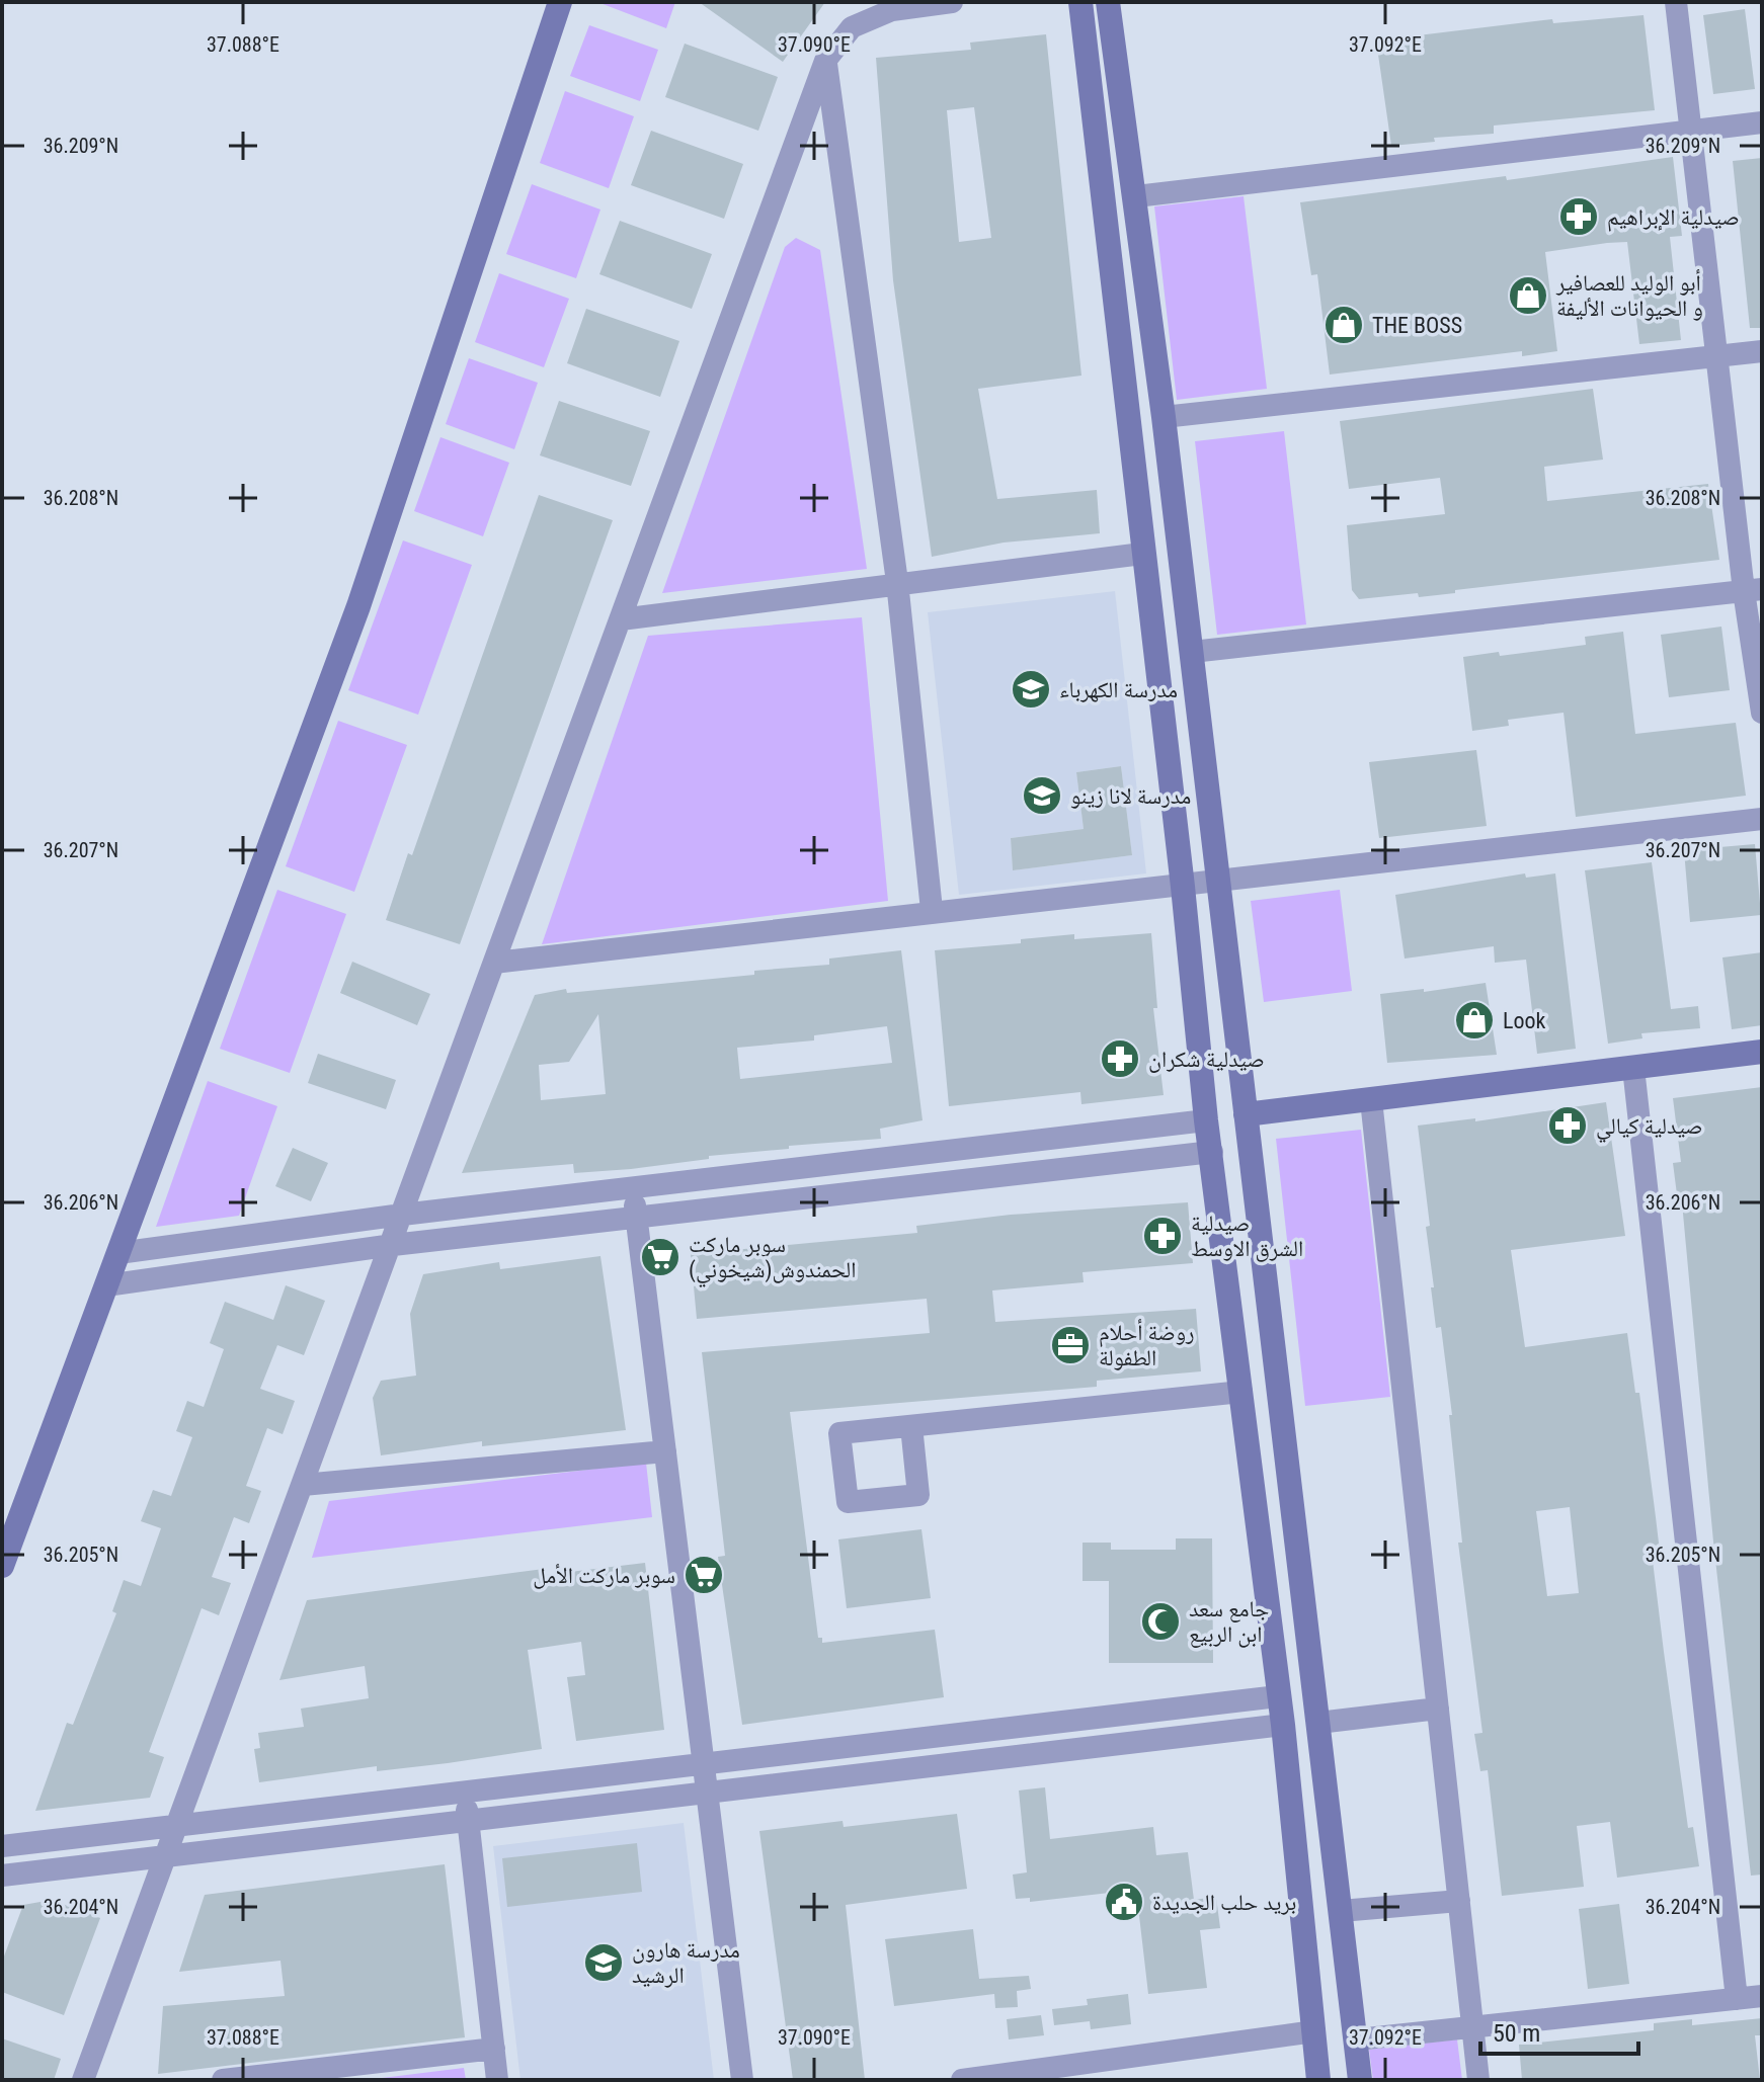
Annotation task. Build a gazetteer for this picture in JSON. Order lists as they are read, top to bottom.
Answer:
{
  "places": {
    "pharmacy": [
      "صيدلية الإبراهيم",
      "صيدلية شكران",
      "صيدلية كيالي",
      "صيدلية الشرق الاوسط"
    ],
    "shop": ["أبو الوليد للعصافير و الحيوانات الأليفة", "THE BOSS", "Look"],
    "school or university": ["مدرسة الكهرباء", "مدرسة لانا زينو", "مدرسة هارون الرشيد"],
    "supermarket": ["سوبر ماركت الحمندوش(شيخوني)", "سوبر ماركت الأمل"],
    "office": ["روضة أحلام الطفولة"],
    "mosque": ["جامع سعد ابن الربيع"],
    "public building": ["بريد حلب الجديدة"]
  },
  "scale_bar": "50 m",
  "coordinates": [
    "37.088°E",
    "37.090°E",
    "37.092°E",
    "36.209°N",
    "36.208°N",
    "36.207°N",
    "36.206°N",
    "36.205°N",
    "36.204°N"
  ]
}
